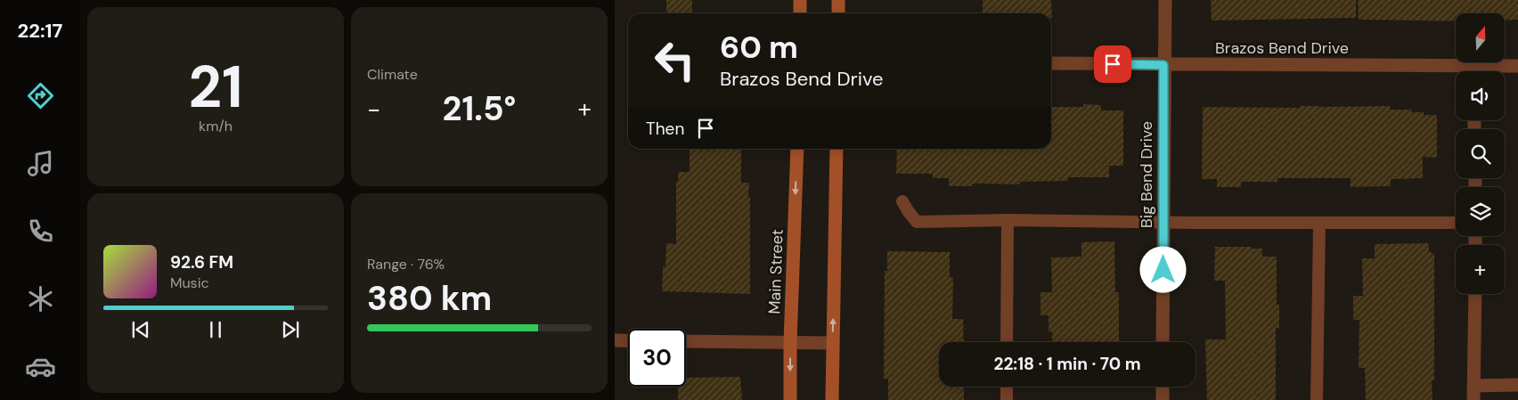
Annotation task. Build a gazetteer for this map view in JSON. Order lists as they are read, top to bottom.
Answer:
{
  "streets": {
    "street": ["Brazos Bend Drive", "Big Bend Drive", "Main Street"]
  },
  "crossings": [
    ["Brazos Bend Drive", "Big Bend Drive"]
  ],
  "north": "top",
  "page": {
    "tabs": "22:17",
    "tile": [
      ["21", "km/h"],
      "Climate",
      ["Range · 76%", "380 km"]
    ],
    "map_buttons": "+",
    "turn": ["60 m", "Brazos Bend Drive"],
    "heat": ["−", "21.5°", "+"],
    "then": "Then",
    "song": ["92.6 FM", "Music"],
    "limit": "30",
    "trip": "22:18 · 1 min · 70 m"
  }
}
